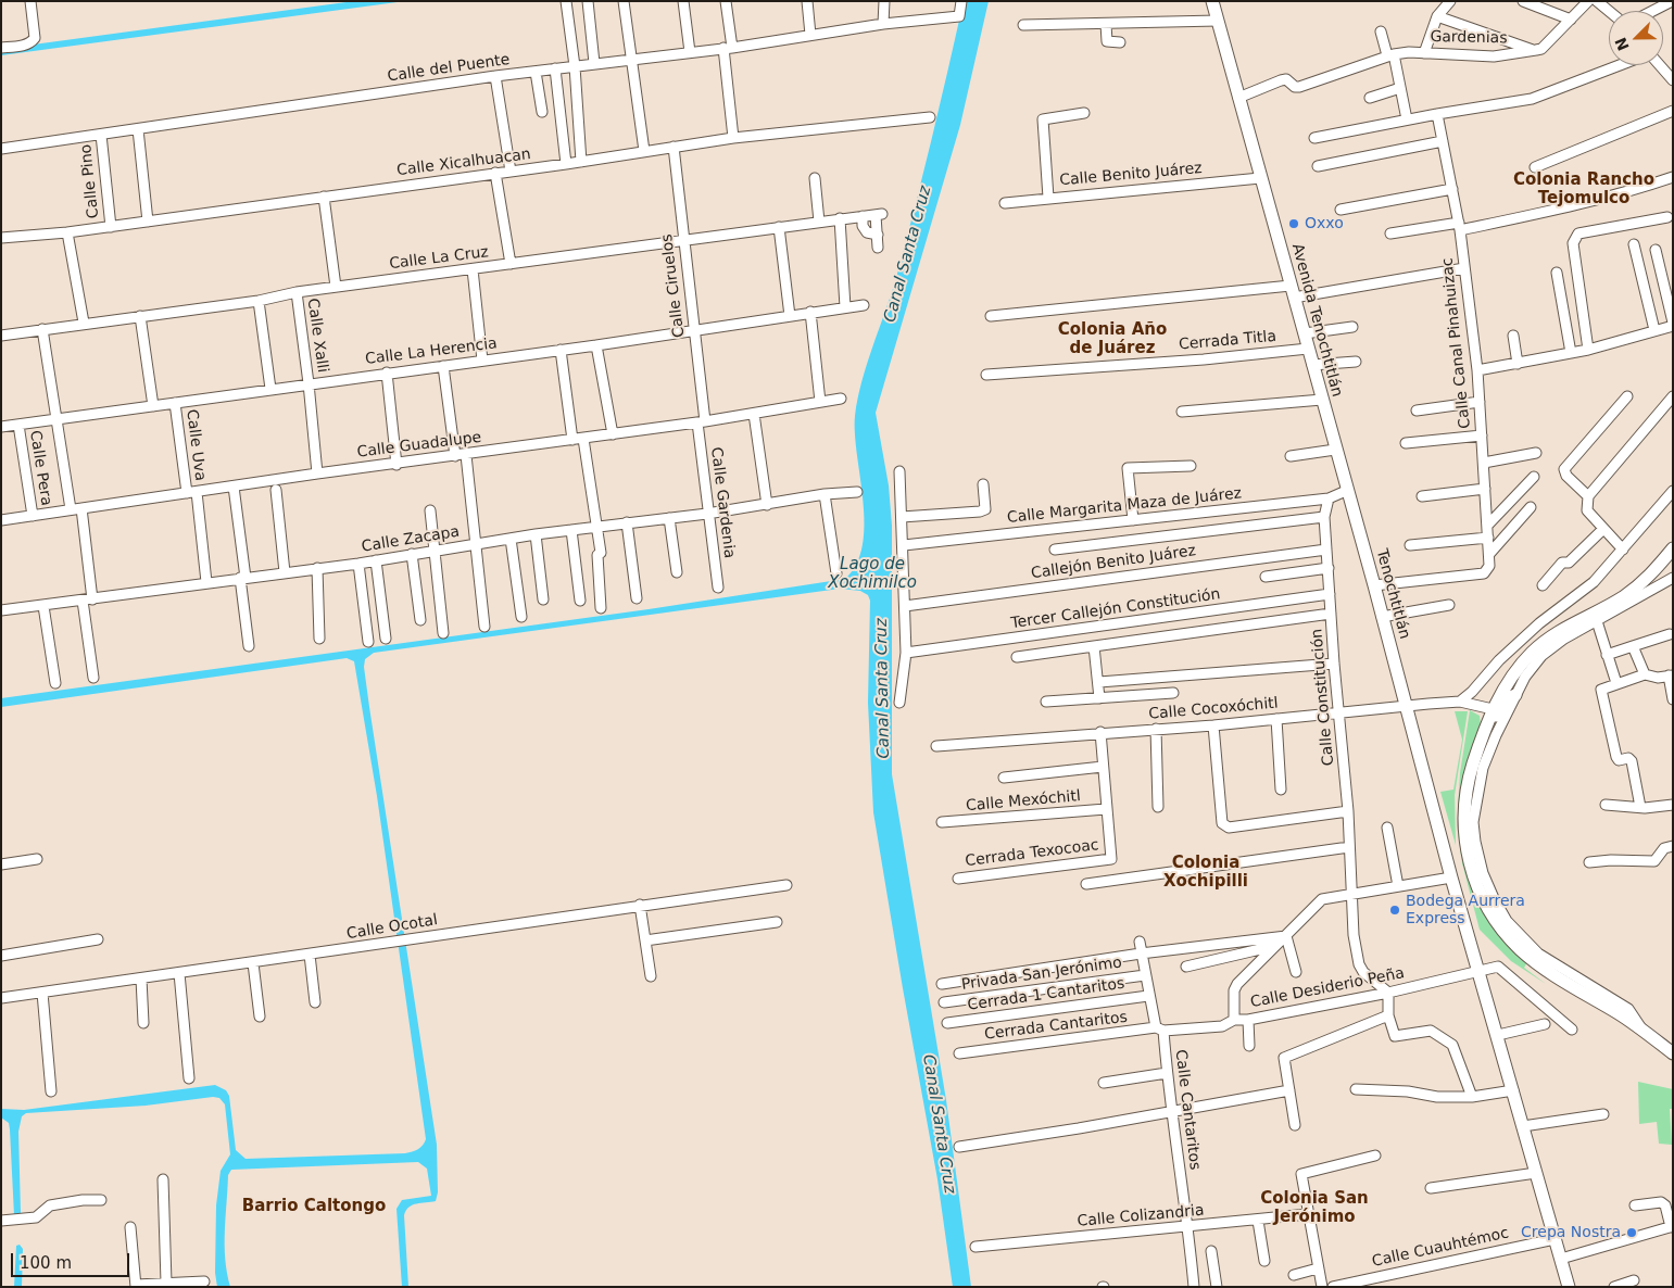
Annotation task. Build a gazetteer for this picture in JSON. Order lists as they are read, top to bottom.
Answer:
{
  "streets": {
    "main road": ["Avenida Tenochtitlán", "Tenochtitlán"],
    "street": [
      "Gardenias",
      "Calle del Puente",
      "Calle Xicalhuacan",
      "Calle Benito Juárez",
      "Calle Pino",
      "Calle La Cruz",
      "Calle Ciruelos",
      "Calle Xalli",
      "Cerrada Titla",
      "Calle Canal Pinahuizac",
      "Calle La Herencia",
      "Calle Uva",
      "Calle Guadalupe",
      "Calle Pera",
      "Calle Gardenia",
      "Calle Margarita Maza de Juárez",
      "Calle Zacapa",
      "Callejón Benito Juárez",
      "Tercer Callejón Constitución",
      "Calle Constitución",
      "Calle Cocoxóchitl",
      "Calle Mexóchitl",
      "Cerrada Texocoac",
      "Calle Ocotal",
      "Privada San Jerónimo",
      "Calle Desiderio Peña",
      "Cerrada 1 Cantaritos",
      "Cerrada Cantaritos",
      "Calle Cantaritos",
      "Calle Colizandria",
      "Calle Cuauhtémoc"
    ]
  },
  "crossings": [
    ["Gardenias", "Avenida Tenochtitlán"],
    ["Calle del Puente", "Calle Pino"],
    ["Calle Xicalhuacan", "Calle Pino"],
    ["Calle Xicalhuacan", "Calle Ciruelos"],
    ["Calle Benito Juárez", "Avenida Tenochtitlán"],
    ["Calle La Cruz", "Calle Ciruelos"],
    ["Calle La Cruz", "Calle Xalli"],
    ["Calle Ciruelos", "Calle La Herencia"],
    ["Calle Ciruelos", "Calle Guadalupe"],
    ["Calle Ciruelos", "Calle Gardenia"],
    ["Avenida Tenochtitlán", "Cerrada Titla"],
    ["Avenida Tenochtitlán", "Calle Margarita Maza de Juárez"],
    ["Avenida Tenochtitlán", "Tenochtitlán"],
    ["Calle Xalli", "Calle La Herencia"],
    ["Calle Xalli", "Calle Guadalupe"],
    ["Calle Canal Pinahuizac", "Tenochtitlán"],
    ["Calle La Herencia", "Calle Uva"],
    ["Calle La Herencia", "Calle Pera"],
    ["Calle Uva", "Calle Guadalupe"],
    ["Calle Uva", "Calle Zacapa"],
    ["Calle Guadalupe", "Calle Pera"],
    ["Calle Guadalupe", "Calle Gardenia"],
    ["Calle Gardenia", "Calle Zacapa"],
    ["Calle Margarita Maza de Juárez", "Tenochtitlán"],
    ["Calle Margarita Maza de Juárez", "Calle Constitución"],
    ["Callejón Benito Juárez", "Calle Constitución"],
    ["Tenochtitlán", "Calle Cocoxóchitl"],
    ["Tenochtitlán", "Calle Desiderio Peña"],
    ["Tenochtitlán", "Calle Cuauhtémoc"],
    ["Tercer Callejón Constitución", "Calle Constitución"],
    ["Calle Constitución", "Calle Cocoxóchitl"],
    ["Calle Constitución", "Calle Desiderio Peña"],
    ["Calle Mexóchitl", "Cerrada Texocoac"],
    ["Privada San Jerónimo", "Calle Cantaritos"],
    ["Calle Desiderio Peña", "Cerrada Cantaritos"],
    ["Calle Desiderio Peña", "Calle Cantaritos"],
    ["Cerrada 1 Cantaritos", "Calle Cantaritos"],
    ["Cerrada Cantaritos", "Calle Cantaritos"],
    ["Calle Cantaritos", "Calle Colizandria"]
  ],
  "districts": [
    "Colonia Rancho Tejomulco",
    "Colonia Año de Juárez",
    "Colonia Xochipilli",
    "Colonia San Jerónimo",
    "Barrio Caltongo"
  ],
  "water": ["Canal Santa Cruz", "Lago de Xochimilco"],
  "places": ["Oxxo", "Bodega Aurrera Express", "Crepa Nostra"],
  "scale_bar": "100 m",
  "north": "bottom left"
}
